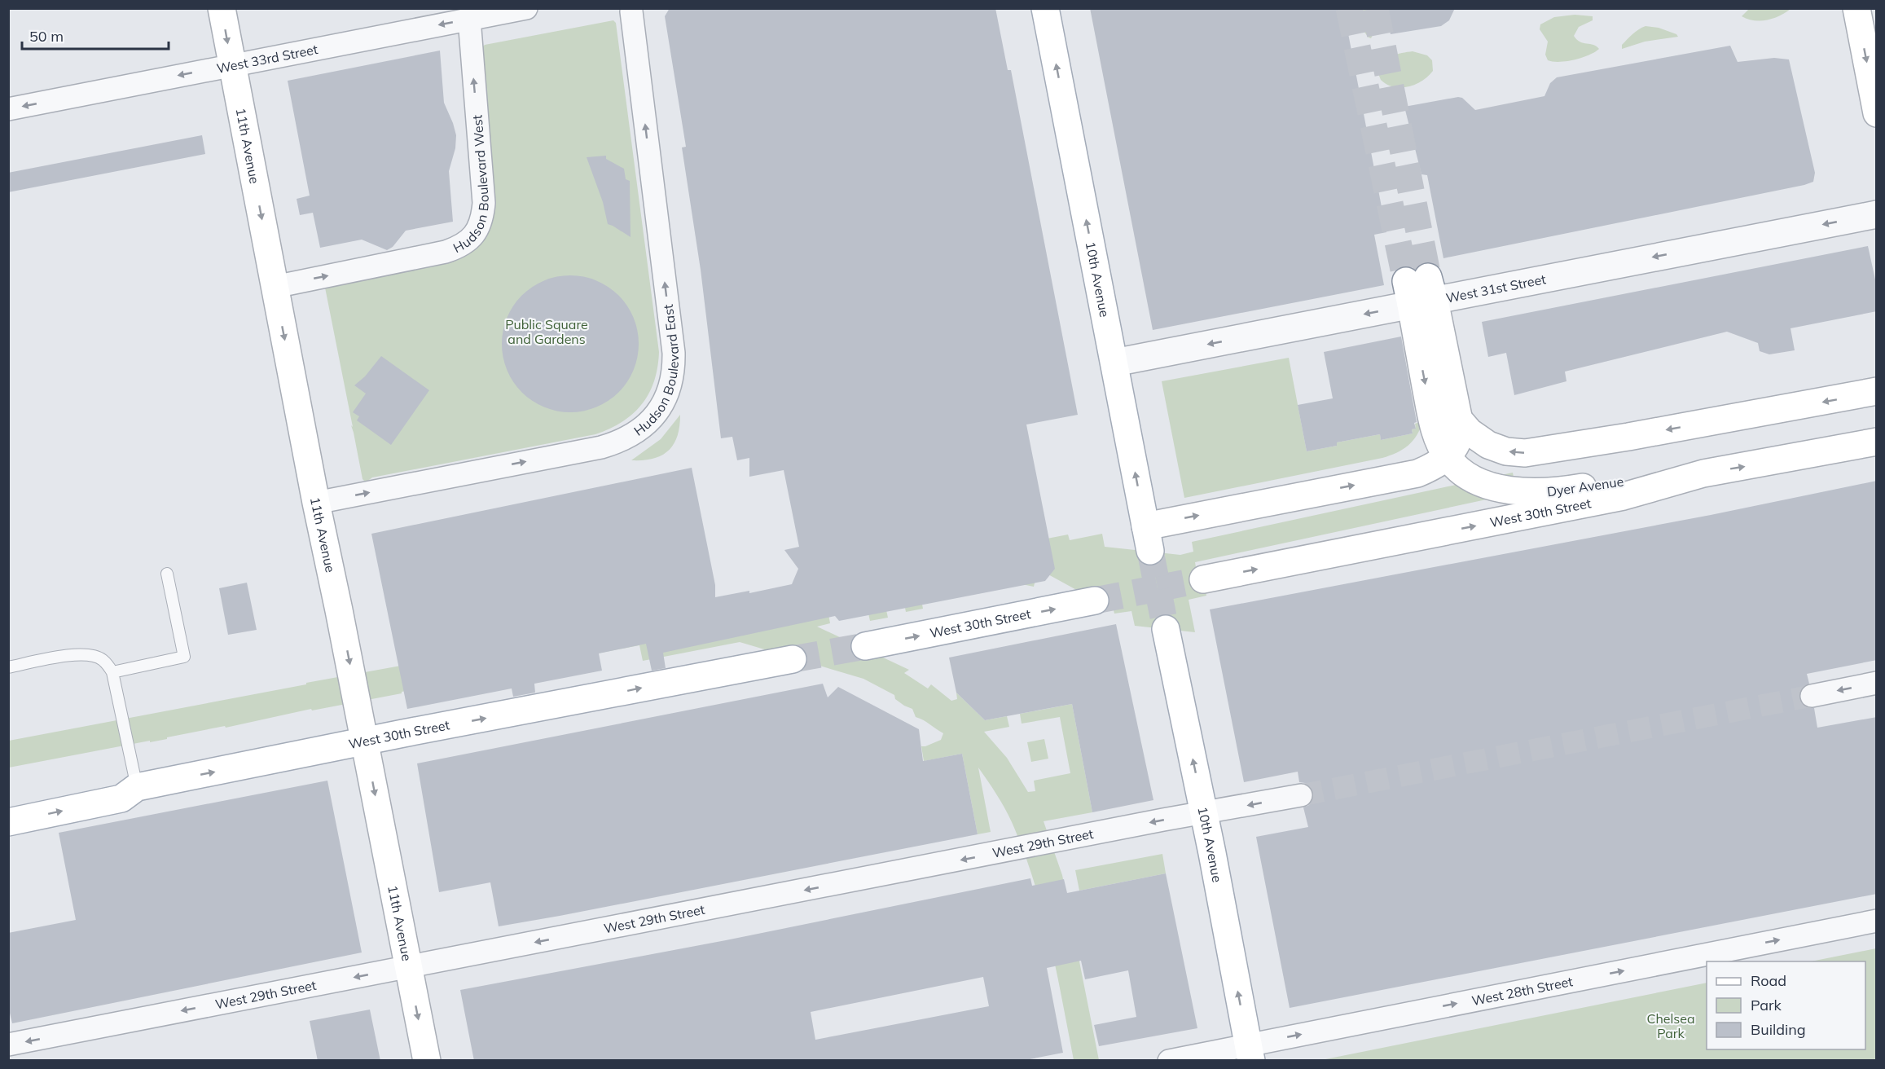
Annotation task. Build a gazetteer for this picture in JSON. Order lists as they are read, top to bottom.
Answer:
{
  "streets": {
    "main road": [
      "11th Avenue",
      "10th Avenue",
      "Dyer Avenue",
      "West 30th Street"
    ],
    "street": [
      "West 33rd Street",
      "Hudson Boulevard West",
      "West 31st Street",
      "Hudson Boulevard East",
      "West 29th Street",
      "West 28th Street"
    ]
  },
  "crossings": [
    ["West 33rd Street", "11th Avenue"],
    ["West 33rd Street", "Hudson Boulevard West"],
    ["11th Avenue", "Hudson Boulevard West"],
    ["11th Avenue", "Hudson Boulevard East"],
    ["11th Avenue", "West 30th Street"],
    ["11th Avenue", "West 29th Street"],
    ["10th Avenue", "West 31st Street"],
    ["10th Avenue", "Dyer Avenue"],
    ["10th Avenue", "West 29th Street"],
    ["10th Avenue", "West 28th Street"],
    ["West 31st Street", "Dyer Avenue"],
    ["Dyer Avenue", "West 30th Street"]
  ],
  "one_way": [
    "West 33rd Street",
    "11th Avenue",
    "10th Avenue",
    "West 31st Street",
    "West 30th Street",
    "West 29th Street",
    "West 28th Street"
  ],
  "parks": ["Public Square and Gardens", "Chelsea Park"],
  "legend": ["Road", "Park", "Building"],
  "scale_bar": "50 m"
}
